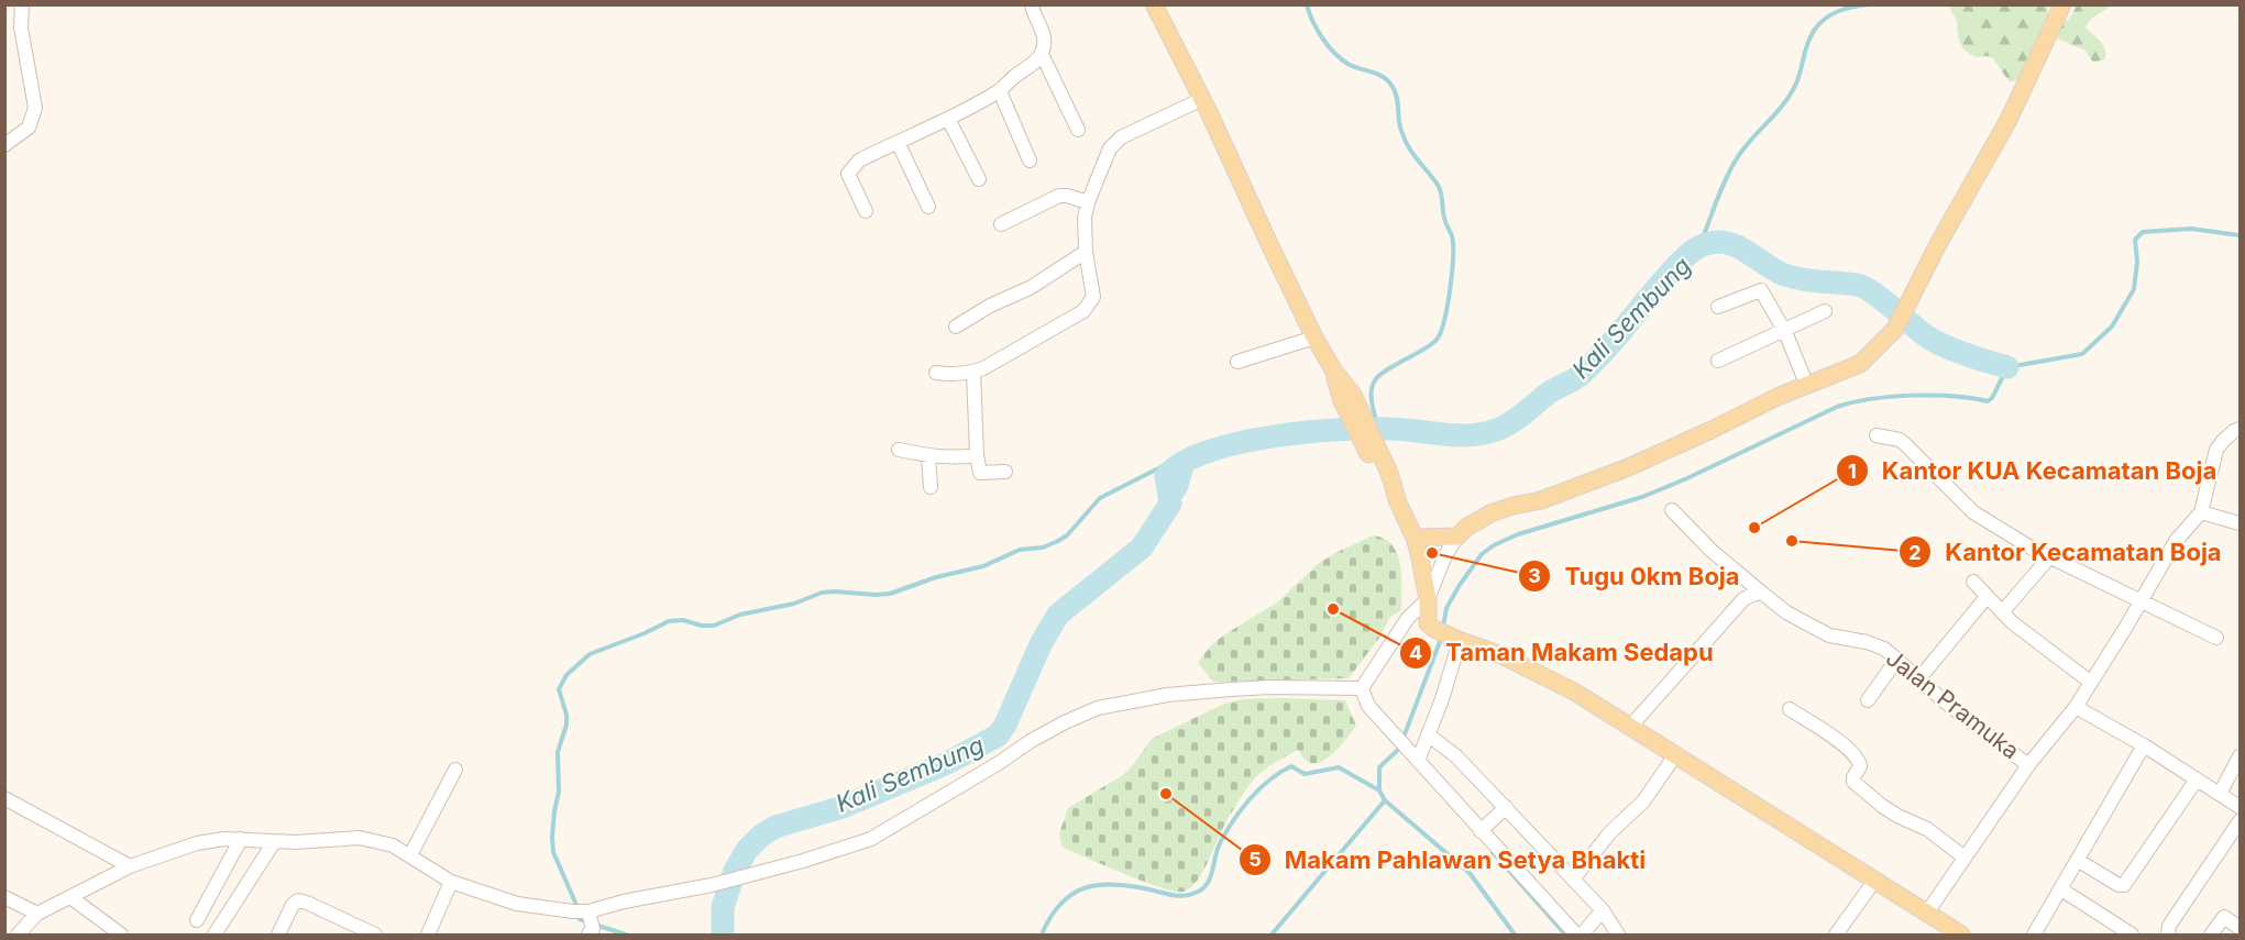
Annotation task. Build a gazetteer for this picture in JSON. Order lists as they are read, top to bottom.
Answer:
{
  "streets": {
    "street": ["Jalan Pramuka"]
  },
  "water": ["Kali Sembung"],
  "places": [
    "Kantor KUA Kecamatan Boja",
    "Kantor Kecamatan Boja",
    "Tugu 0km Boja",
    "Taman Makam Sedapu",
    "Makam Pahlawan Setya Bhakti"
  ]
}
